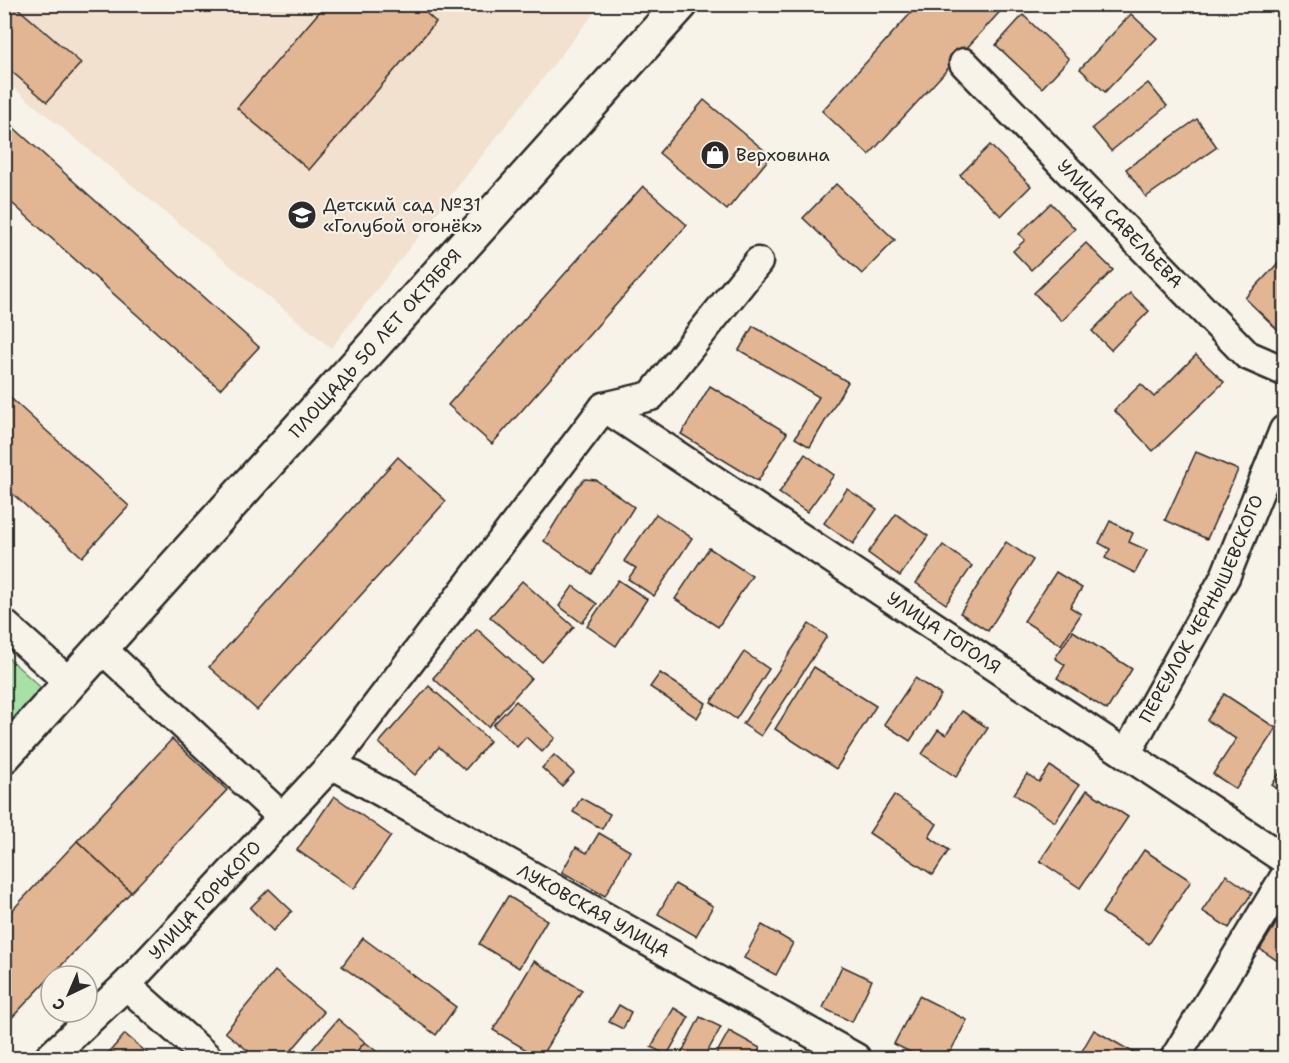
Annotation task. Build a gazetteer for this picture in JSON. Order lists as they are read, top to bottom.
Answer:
{
  "streets": {
    "street": [
      "УЛИЦА САВЕЛЬЕВА",
      "ПЛОЩАДЬ 50 ЛЕТ ОКТЯБРЯ",
      "ПЕРЕУЛОК ЧЕРНЫШЕВСКОГО",
      "УЛИЦА ГОГОЛЯ",
      "УЛИЦА ГОРЬКОГО",
      "ЛУКОВСКАЯ УЛИЦА"
    ]
  },
  "crossings": [
    ["ПЕРЕУЛОК ЧЕРНЫШЕВСКОГО", "УЛИЦА ГОГОЛЯ"],
    ["УЛИЦА ГОГОЛЯ", "УЛИЦА ГОРЬКОГО"],
    ["УЛИЦА ГОРЬКОГО", "ЛУКОВСКАЯ УЛИЦА"]
  ],
  "places": {
    "shop": ["Верховина"],
    "school or university": ["Детский сад №31 «Голубой огонёк»"]
  },
  "north": "bottom left"
}
